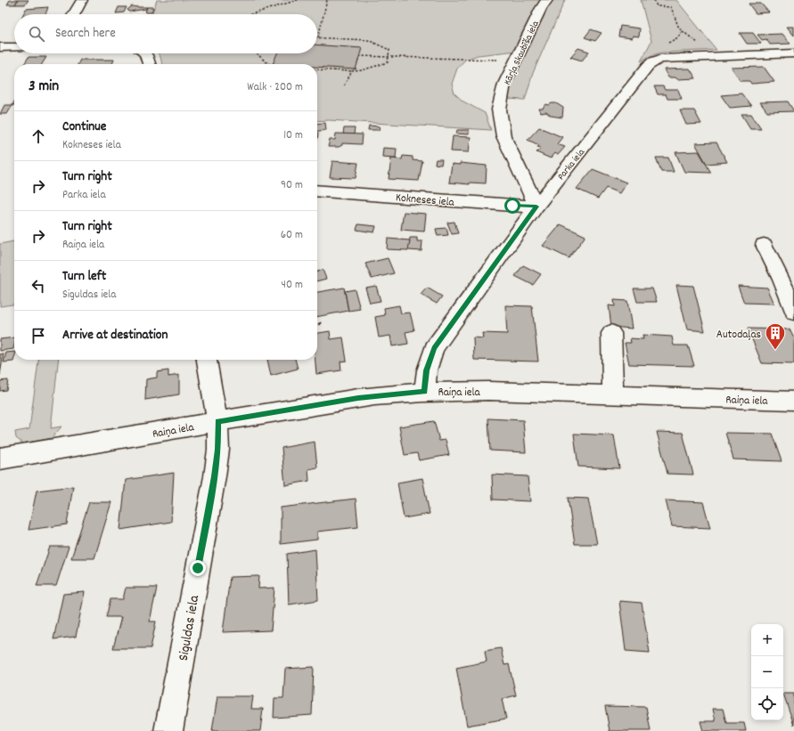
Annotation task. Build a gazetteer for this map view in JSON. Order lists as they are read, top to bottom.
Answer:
{
  "streets": {
    "street": [
      "Kārļa Skaubīša iela",
      "Parka iela",
      "Kokneses iela",
      "Raiņa iela",
      "Siguldas iela"
    ]
  },
  "crossings": [
    ["Kārļa Skaubīša iela", "Parka iela"],
    ["Kārļa Skaubīša iela", "Kokneses iela"],
    ["Parka iela", "Kokneses iela"],
    ["Parka iela", "Raiņa iela"],
    ["Raiņa iela", "Siguldas iela"]
  ],
  "places": {
    "building": ["Autodaļas"]
  },
  "page": {
    "search": "Search here",
    "heading": ["3 min", "Walk · 200 m"],
    "list": [
      ["Continue", "Kokneses iela", "10 m"],
      ["Turn right", "Parka iela", "90 m"],
      ["Turn right", "Raiņa iela", "60 m"],
      ["Turn left", "Siguldas iela", "40 m"],
      "Arrive at destination"
    ],
    "map_buttons": ["+", "−"]
  }
}
